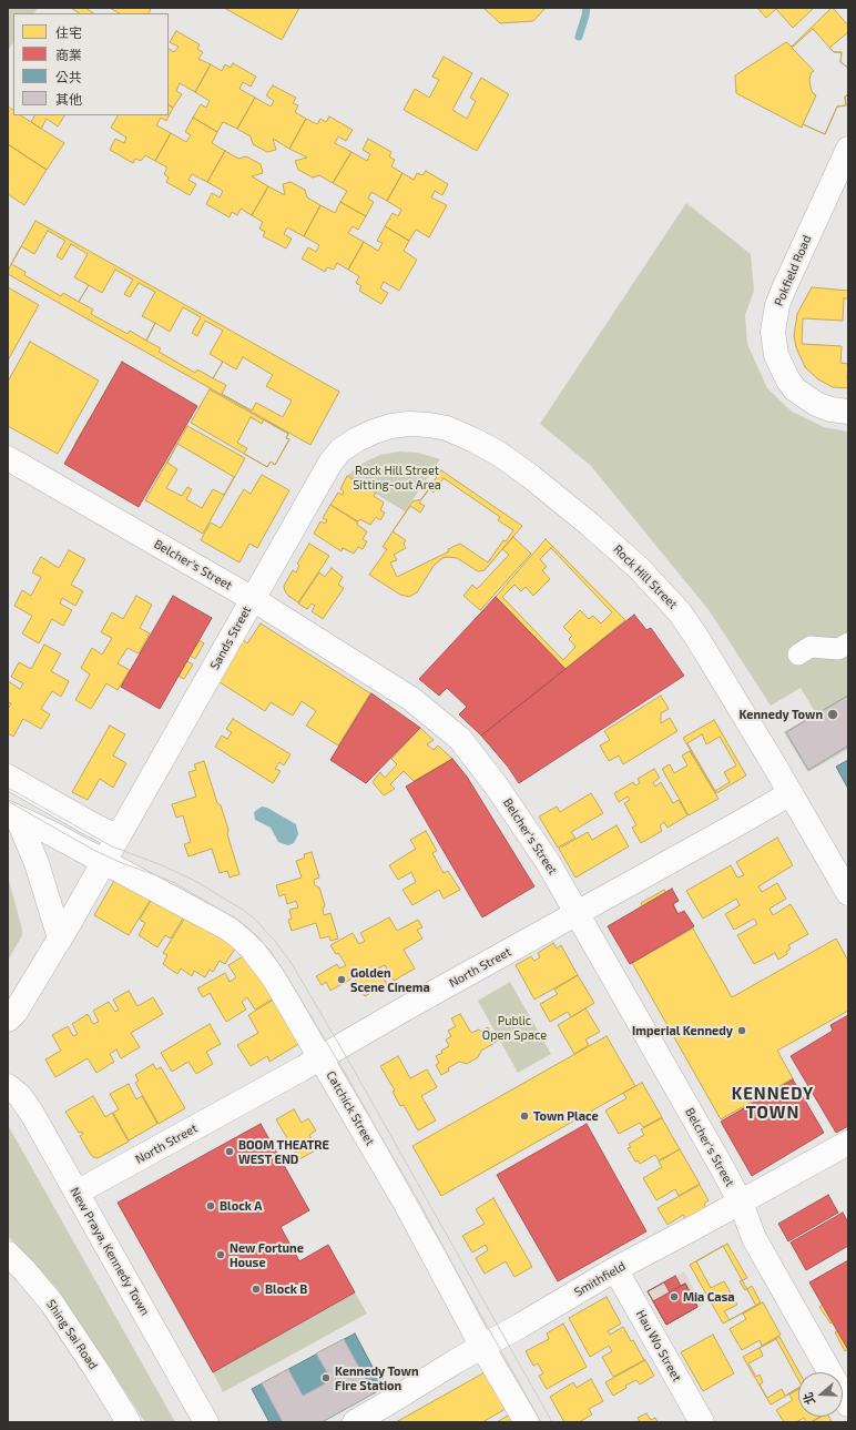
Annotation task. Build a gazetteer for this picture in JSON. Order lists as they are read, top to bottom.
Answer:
{
  "streets": {
    "main road": [
      "Pokfield Road",
      "Belcher's Street",
      "Rock Hill Street",
      "Sands Street",
      "North Street",
      "Catchick Street",
      "New Praya, Kennedy Town",
      "Smithfield",
      "Shing Sai Road",
      "Hau Wo Street"
    ]
  },
  "crossings": [
    ["Belcher's Street", "Sands Street"],
    ["Belcher's Street", "North Street"],
    ["Belcher's Street", "Smithfield"],
    ["Rock Hill Street", "Sands Street"],
    ["Rock Hill Street", "North Street"],
    ["Sands Street", "Catchick Street"],
    ["North Street", "Catchick Street"],
    ["North Street", "New Praya, Kennedy Town"],
    ["Catchick Street", "Smithfield"],
    ["Smithfield", "Hau Wo Street"]
  ],
  "districts": ["KENNEDY TOWN"],
  "parks": ["Rock Hill Street Sitting-out Area", "Public Open Space"],
  "places": [
    "Kennedy Town",
    "Golden Scene Cinema",
    "Imperial Kennedy",
    "Town Place",
    "BOOM THEATRE WEST END",
    "Block A",
    "New Fortune House",
    "Block B",
    "Mia Casa",
    "Kennedy Town Fire Station"
  ],
  "legend": [
    "住宅",
    "商業",
    "公共",
    "其他"
  ],
  "north": "left"
}
